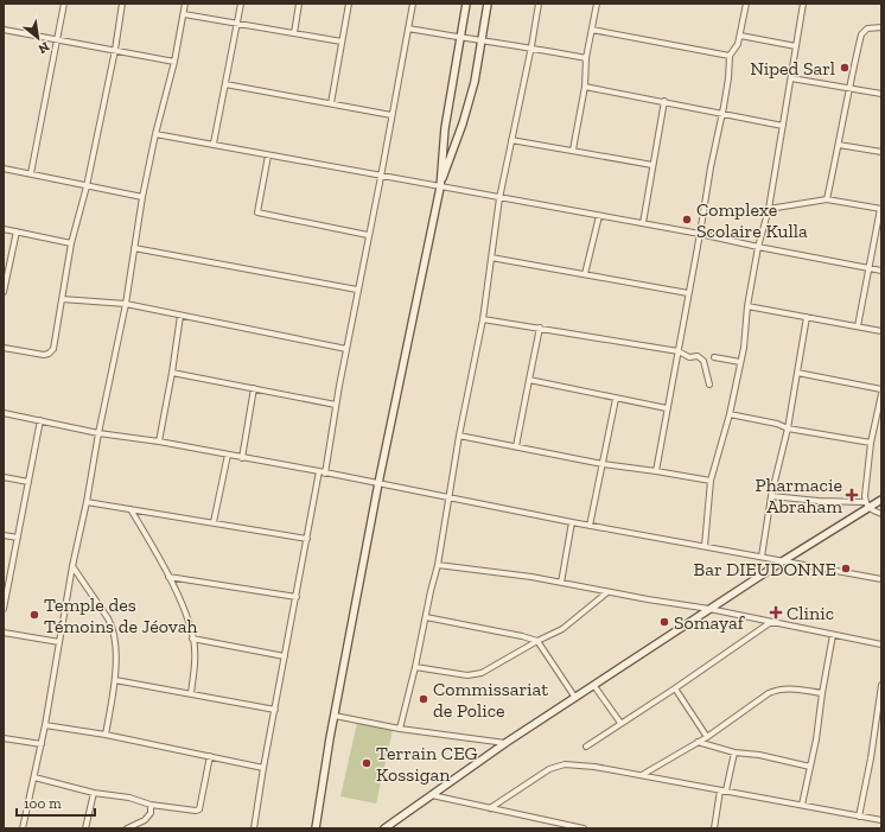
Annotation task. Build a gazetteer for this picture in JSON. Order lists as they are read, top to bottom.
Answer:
{
  "places": {
    "other": [
      "Niped Sarl",
      "Complexe Scolaire Kulla",
      "Bar DIEUDONNE",
      "Temple des Témoins de Jéovah",
      "Somayaf",
      "Commissariat de Police",
      "Terrain CEG Kossigan"
    ],
    "health": ["Pharmacie Abraham", "Clinic"]
  },
  "scale_bar": "100 m",
  "north": "bottom right"
}
